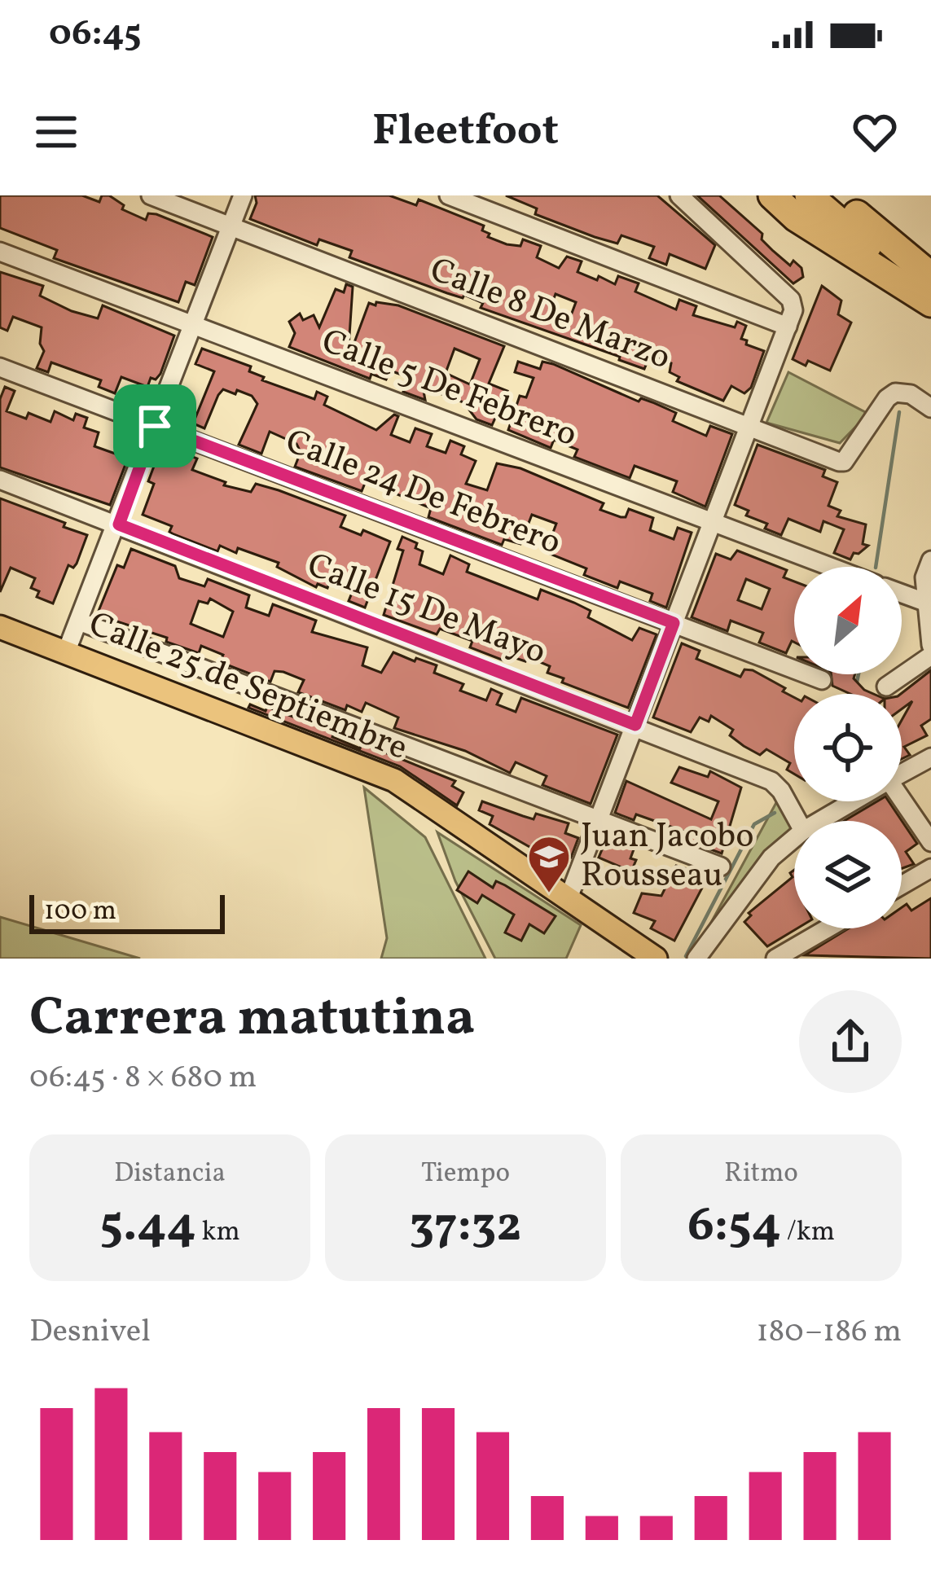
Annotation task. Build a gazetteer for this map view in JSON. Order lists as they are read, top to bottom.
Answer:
{
  "streets": {
    "main road": ["Calle 25 de Septiembre"],
    "street": [
      "Calle 8 De Marzo",
      "Calle 5 De Febrero",
      "Calle 24 De Febrero",
      "Calle 15 De Mayo"
    ]
  },
  "places": {
    "school or university": ["Juan Jacobo Rousseau"]
  },
  "scale_bar": "100 m",
  "north": "top right",
  "page": {
    "status": "06:45",
    "header": "Fleetfoot",
    "scale": "100 m",
    "heading": ["Carrera matutina", "06:45 · 8 × 680 m"],
    "stats": [
      ["Distancia", "5.44 km"],
      ["Tiempo", "37:32"],
      ["Ritmo", "6:54 /km"]
    ],
    "chart": ["Desnivel", "180–186 m"]
  }
}
